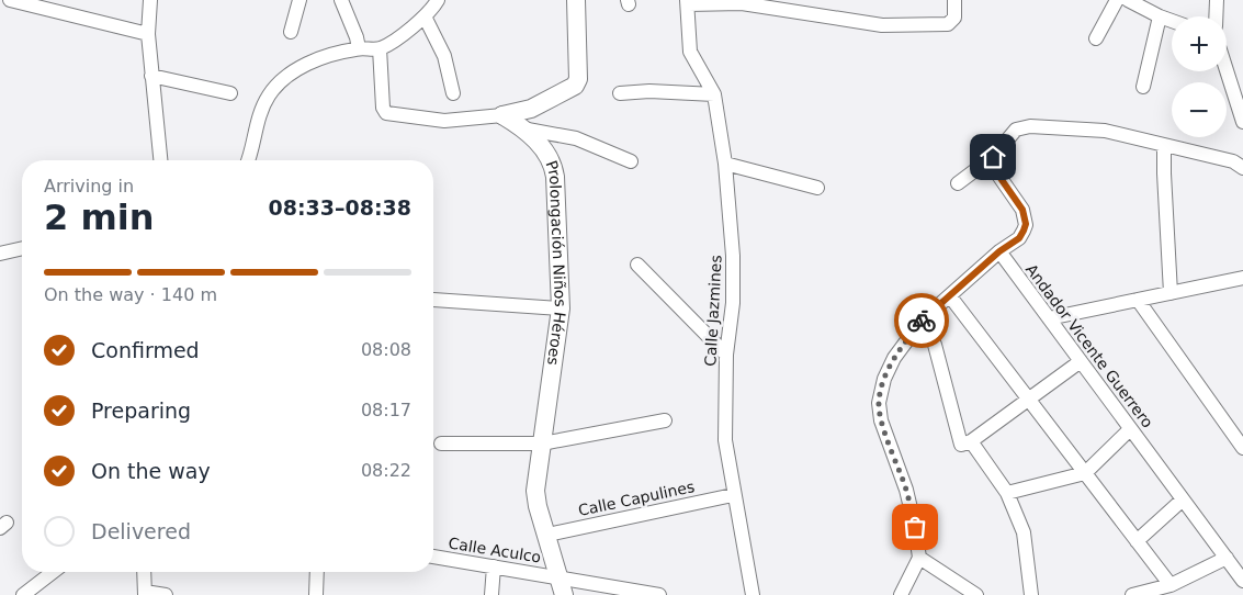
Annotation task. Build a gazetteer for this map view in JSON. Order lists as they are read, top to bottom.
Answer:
{
  "streets": {
    "main road": ["Prolongación Niños Héroes"],
    "street": [
      "Calle Jazmines",
      "Andador Vicente Guerrero",
      "Calle Capulines",
      "Calle Aculco"
    ]
  },
  "crossings": [
    ["Prolongación Niños Héroes", "Calle Capulines"],
    ["Prolongación Niños Héroes", "Calle Aculco"],
    ["Calle Jazmines", "Calle Capulines"]
  ],
  "page": {
    "map_buttons": ["+", "−"],
    "heading": ["2 min", "Arriving in", "08:33–08:38"],
    "bar": "On the way · 140 m",
    "list": [
      ["Confirmed", "08:08"],
      ["Preparing", "08:17"],
      ["On the way", "08:22"],
      "Delivered"
    ]
  }
}
